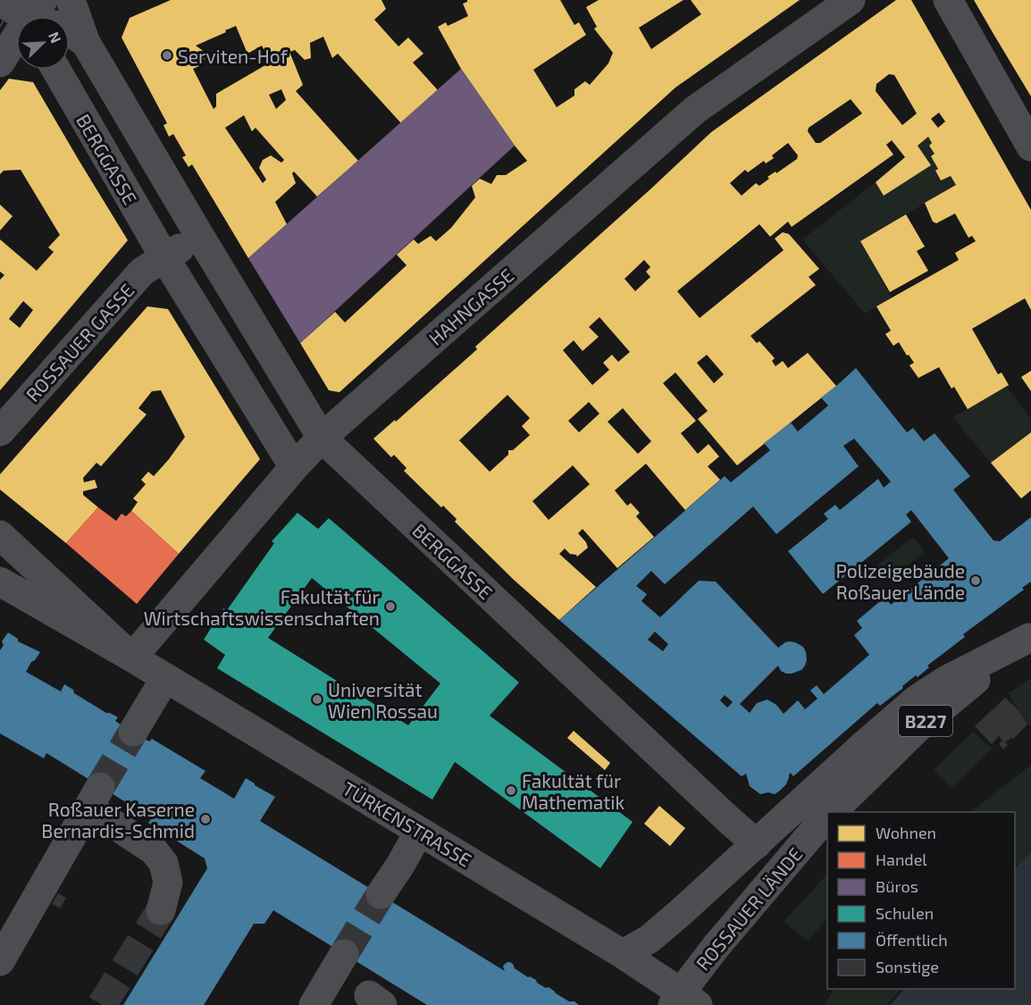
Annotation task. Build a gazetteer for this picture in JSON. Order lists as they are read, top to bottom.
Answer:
{
  "streets": {
    "main road": ["B227", "TÜRKENSTRASSE", "ROSSAUER LÄNDE"],
    "street": ["BERGGASSE", "HAHNGASSE", "ROSSAUER GASSE"]
  },
  "crossings": [
    ["BERGGASSE", "HAHNGASSE"],
    ["BERGGASSE", "ROSSAUER GASSE"],
    ["HAHNGASSE", "TÜRKENSTRASSE"],
    ["TÜRKENSTRASSE", "ROSSAUER LÄNDE"]
  ],
  "places": [
    "Serviten-Hof",
    "Polizeigebäude Roßauer Lände",
    "Fakultät für Wirtschaftswissenschaften",
    "Universität Wien Rossau",
    "Fakultät für Mathematik",
    "Roßauer Kaserne Bernardis-Schmid"
  ],
  "legend": [
    "Wohnen",
    "Handel",
    "Büros",
    "Schulen",
    "Öffentlich",
    "Sonstige"
  ],
  "north": "top right"
}
